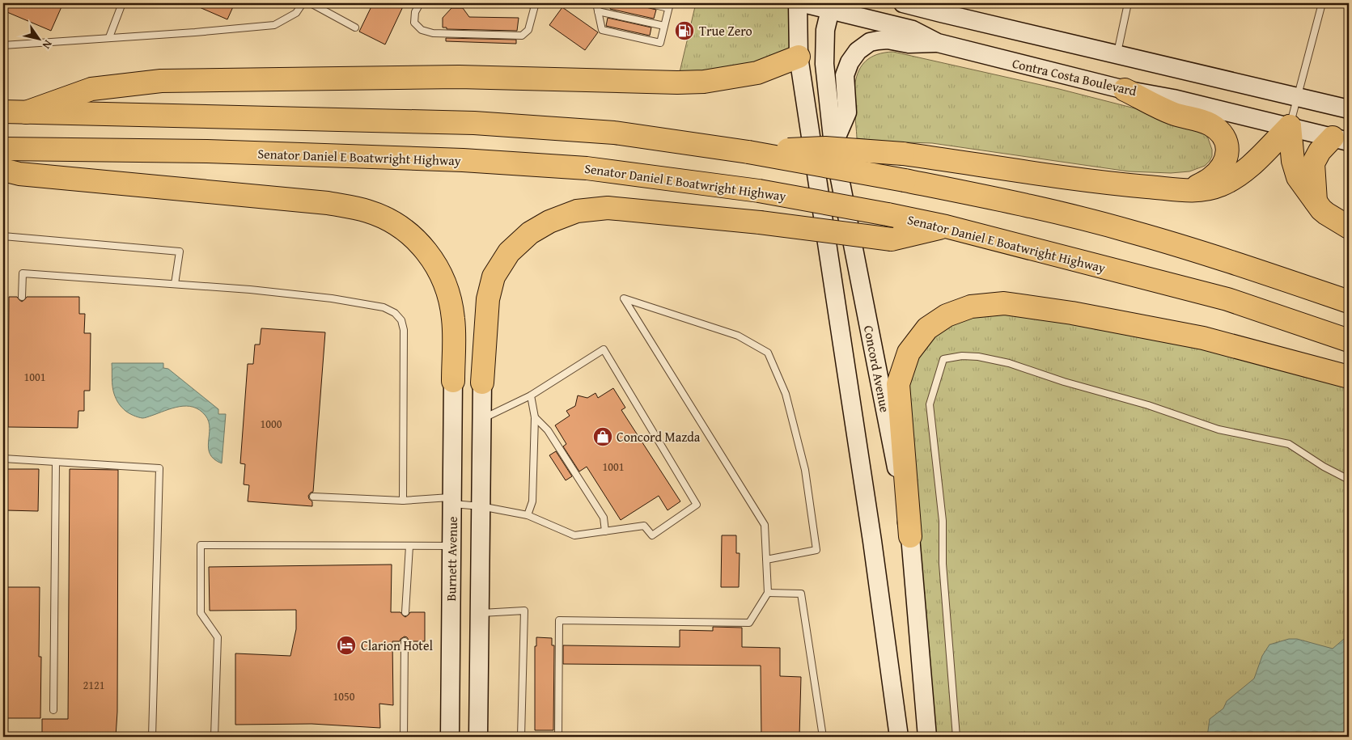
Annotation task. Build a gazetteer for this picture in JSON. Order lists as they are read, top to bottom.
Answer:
{
  "streets": {
    "highway": ["Senator Daniel E Boatwright Highway"],
    "main road": ["Contra Costa Boulevard", "Concord Avenue", "Burnett Avenue"]
  },
  "crossings": [
    ["Contra Costa Boulevard", "Concord Avenue"]
  ],
  "places": {
    "fuel station": ["True Zero"],
    "shop": ["Concord Mazda"],
    "hotel": ["Clarion Hotel"]
  },
  "house_numbers": [
    "1001",
    "1000",
    "1001",
    "2121",
    "1050"
  ],
  "north": "bottom right"
}
